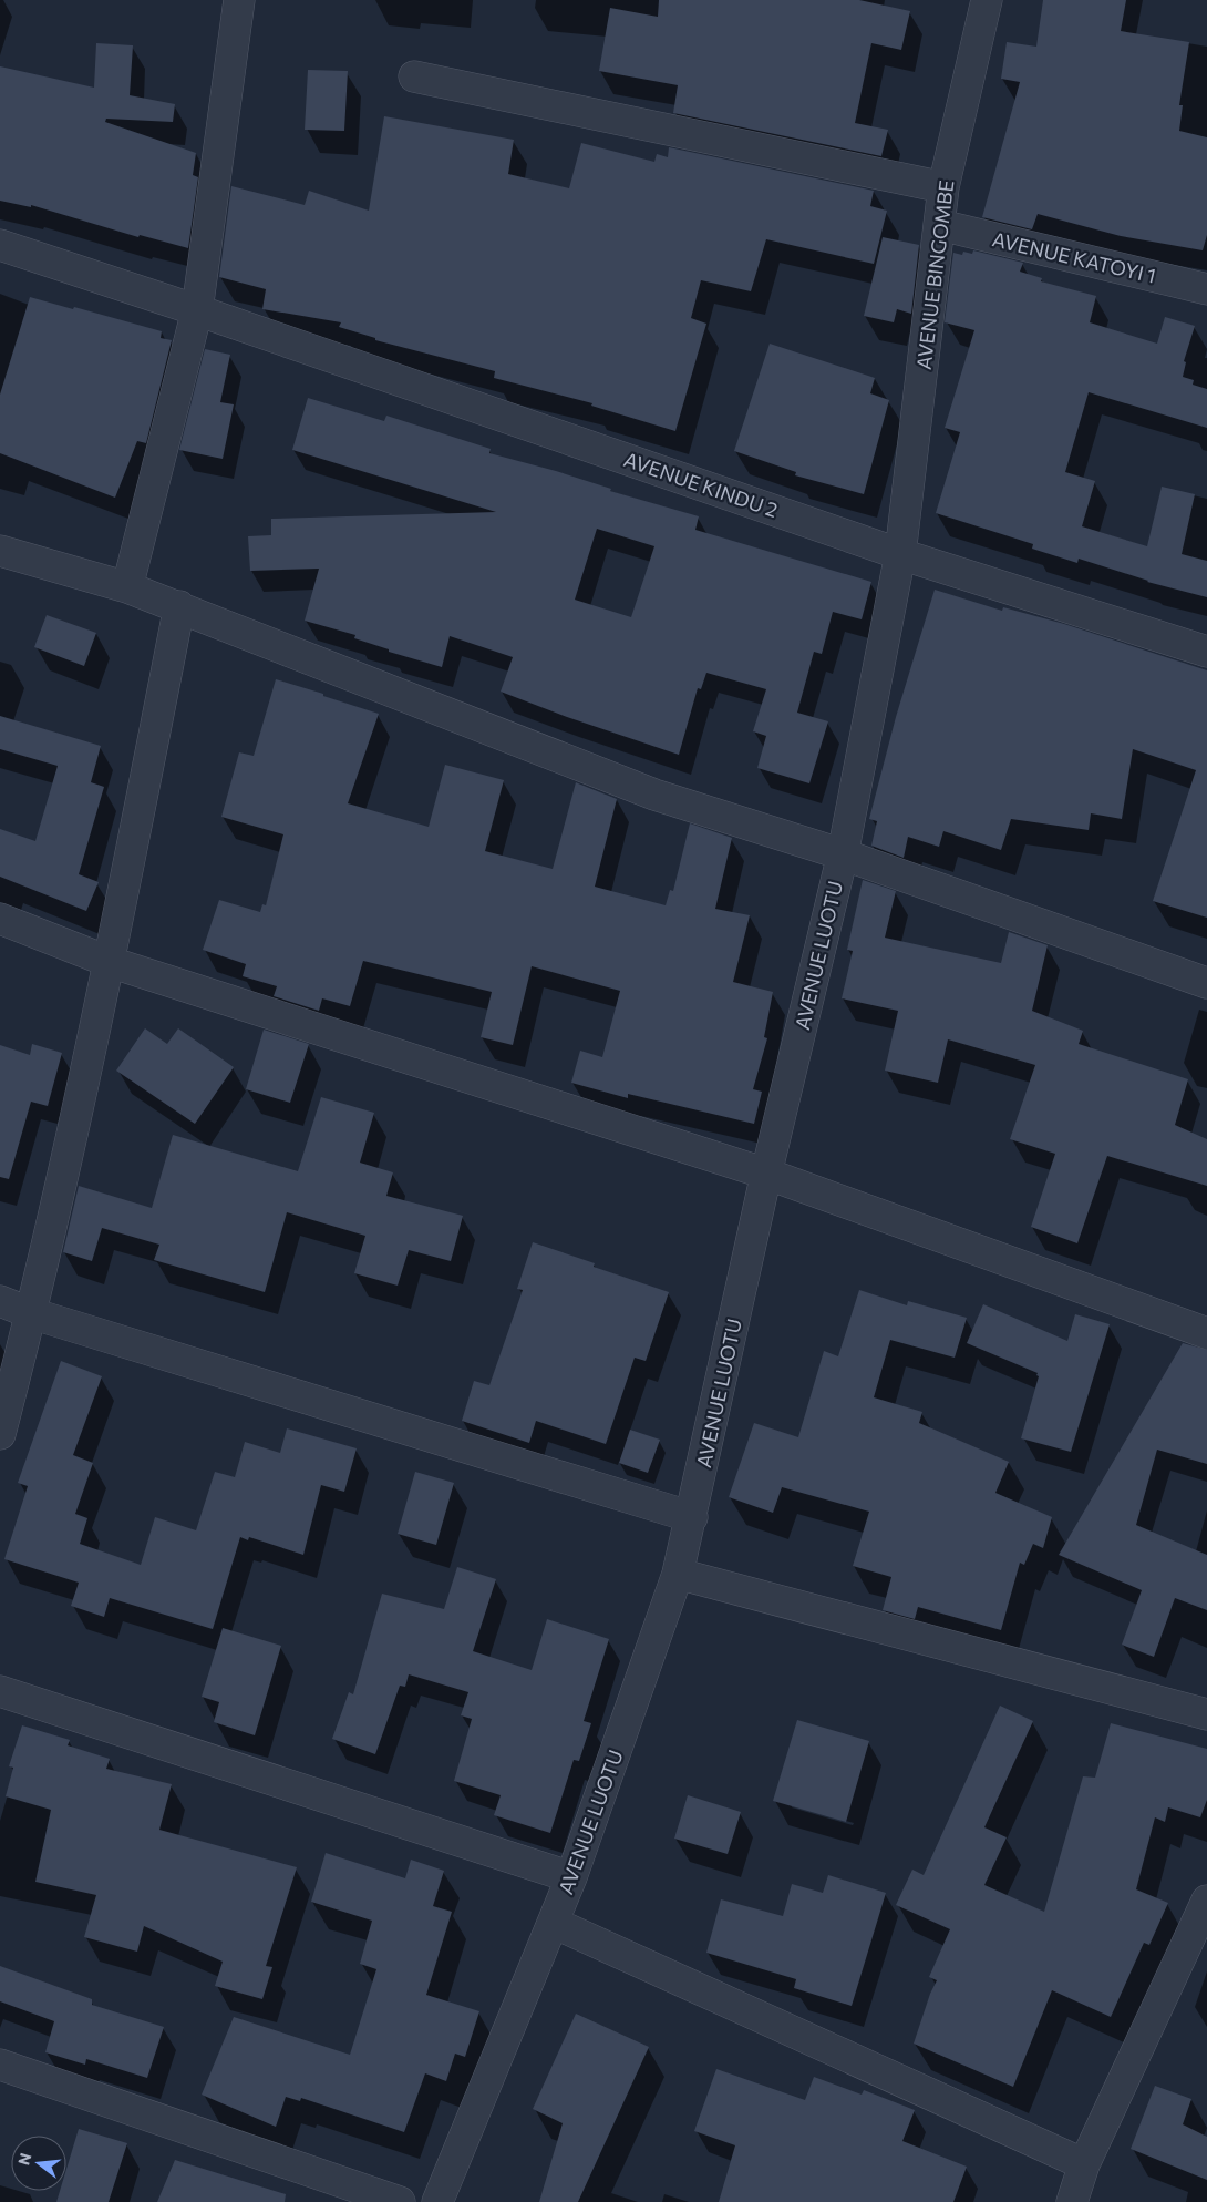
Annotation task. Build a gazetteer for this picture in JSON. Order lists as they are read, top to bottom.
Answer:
{
  "streets": {
    "street": [
      "AVENUE KATOYI 1",
      "AVENUE BINGOMBE",
      "AVENUE KINDU 2",
      "AVENUE LUOTU"
    ]
  },
  "crossings": [
    ["AVENUE KATOYI 1", "AVENUE BINGOMBE"],
    ["AVENUE BINGOMBE", "AVENUE KINDU 2"],
    ["AVENUE BINGOMBE", "AVENUE LUOTU"],
    ["AVENUE KINDU 2", "AVENUE LUOTU"]
  ],
  "north": "left"
}
